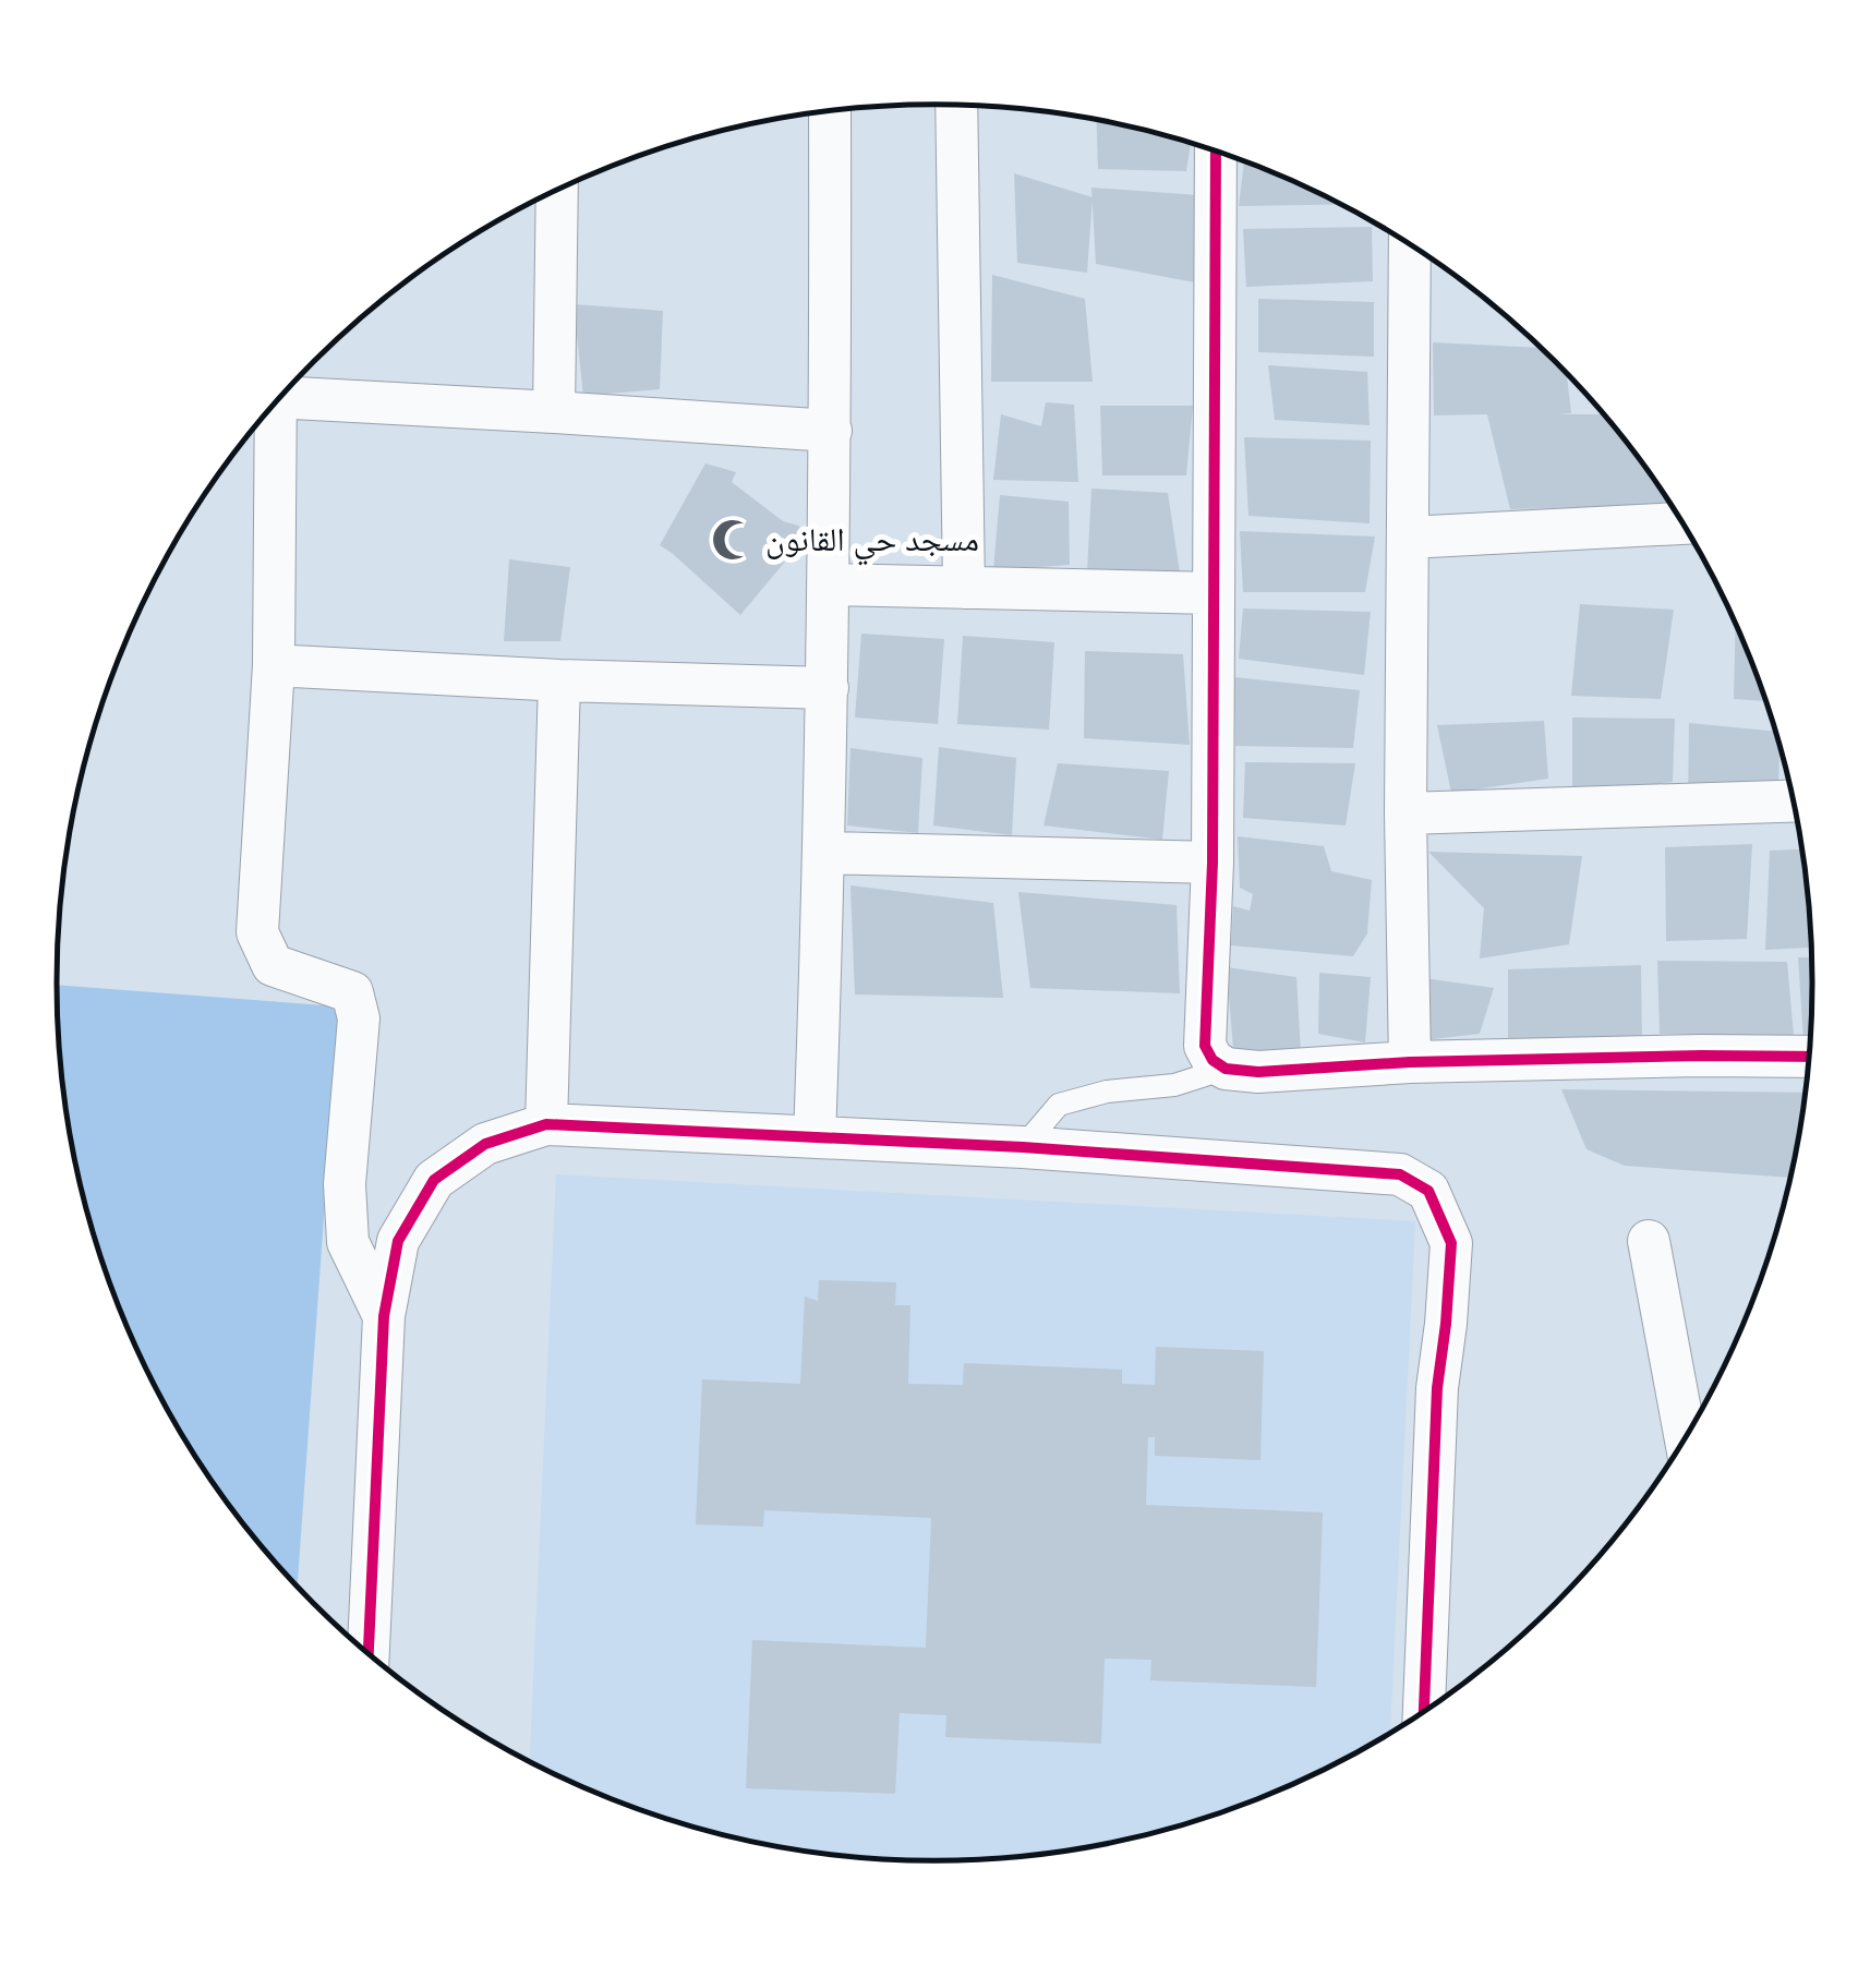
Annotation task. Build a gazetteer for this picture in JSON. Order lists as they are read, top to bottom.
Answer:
{
  "places": {
    "mosque": ["مسجد حي القانون"]
  }
}
